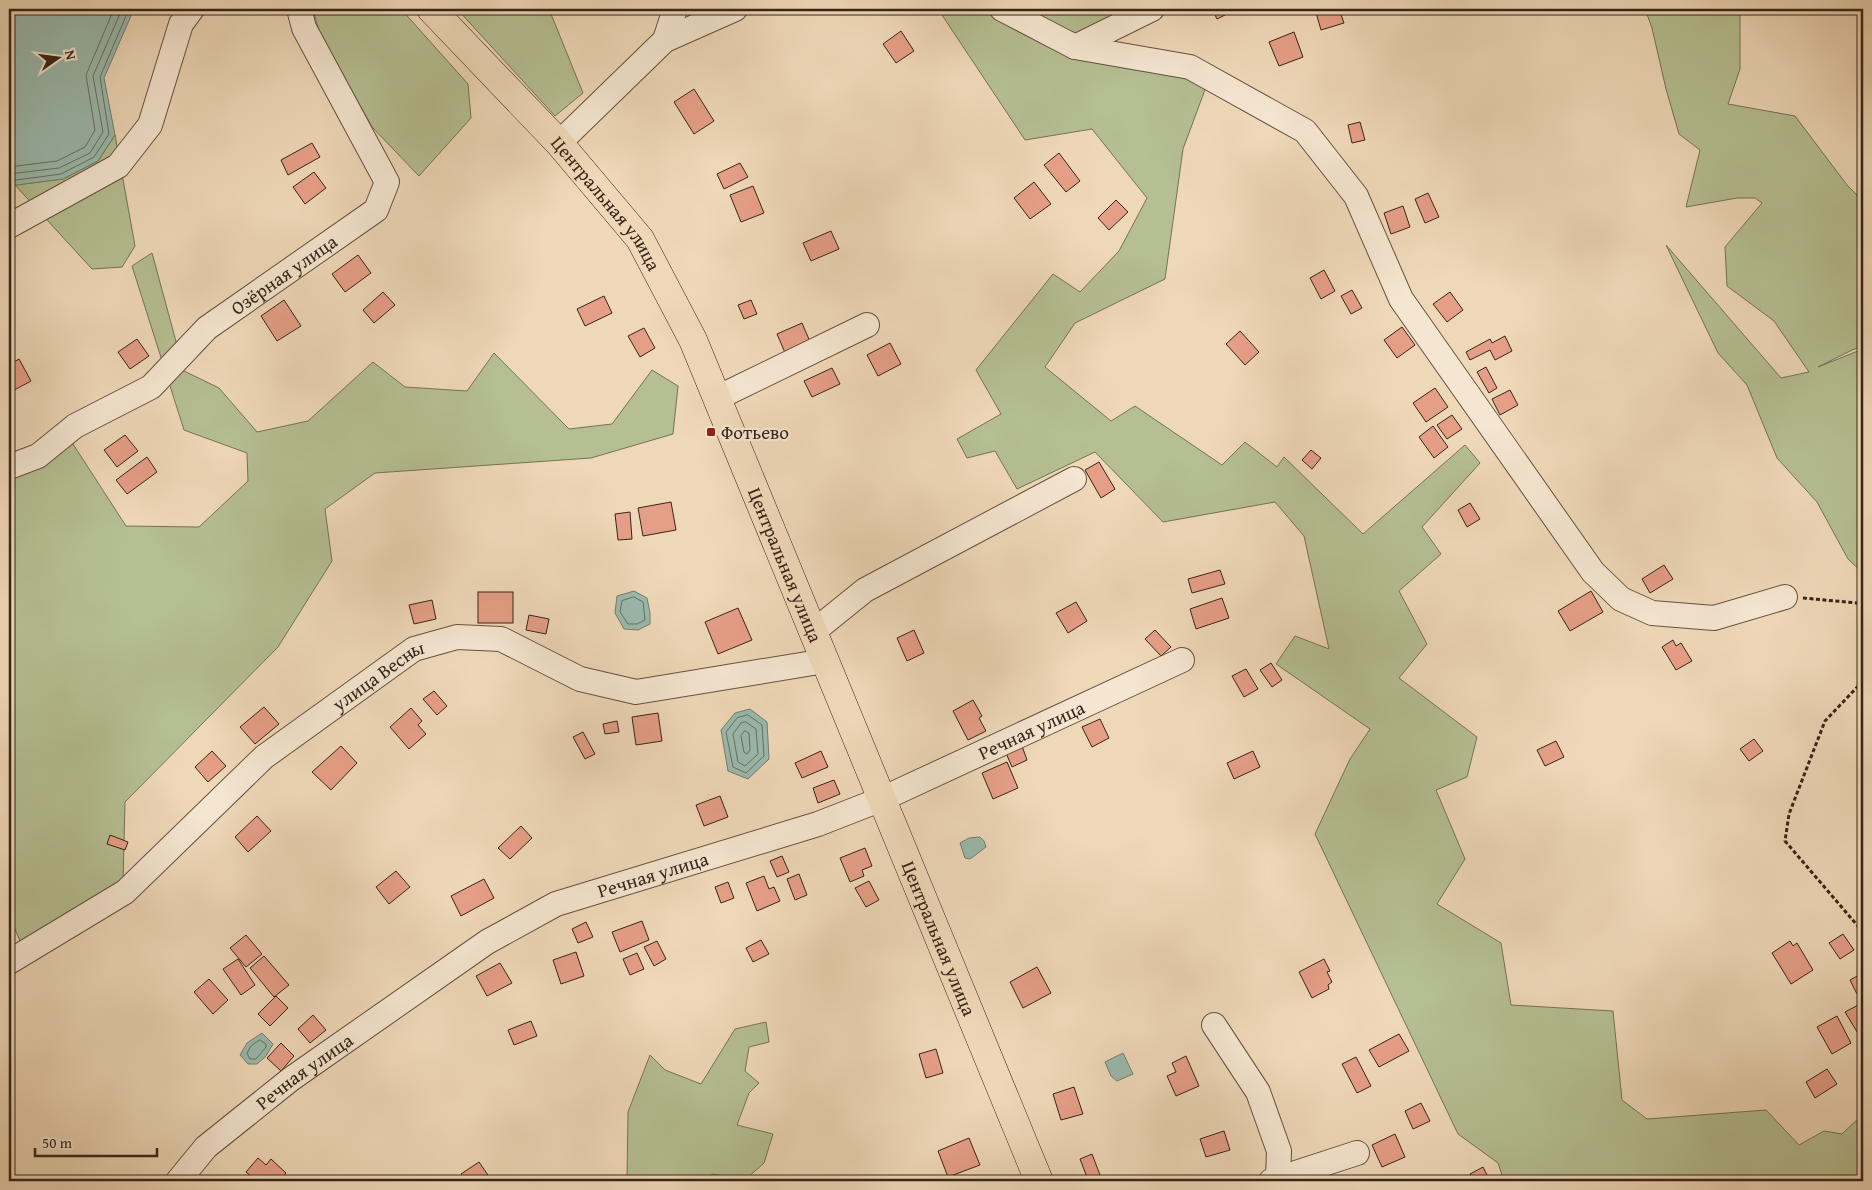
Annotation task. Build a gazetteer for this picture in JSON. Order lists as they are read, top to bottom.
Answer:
{
  "streets": {
    "main road": ["Центральная улица"],
    "street": ["Озёрная улица", "улица Весны", "Речная улица"]
  },
  "crossings": [
    ["Центральная улица", "улица Весны"],
    ["Центральная улица", "Речная улица"]
  ],
  "places": {
    "transit": ["Фотьево"]
  },
  "scale_bar": "50 m",
  "north": "right"
}
